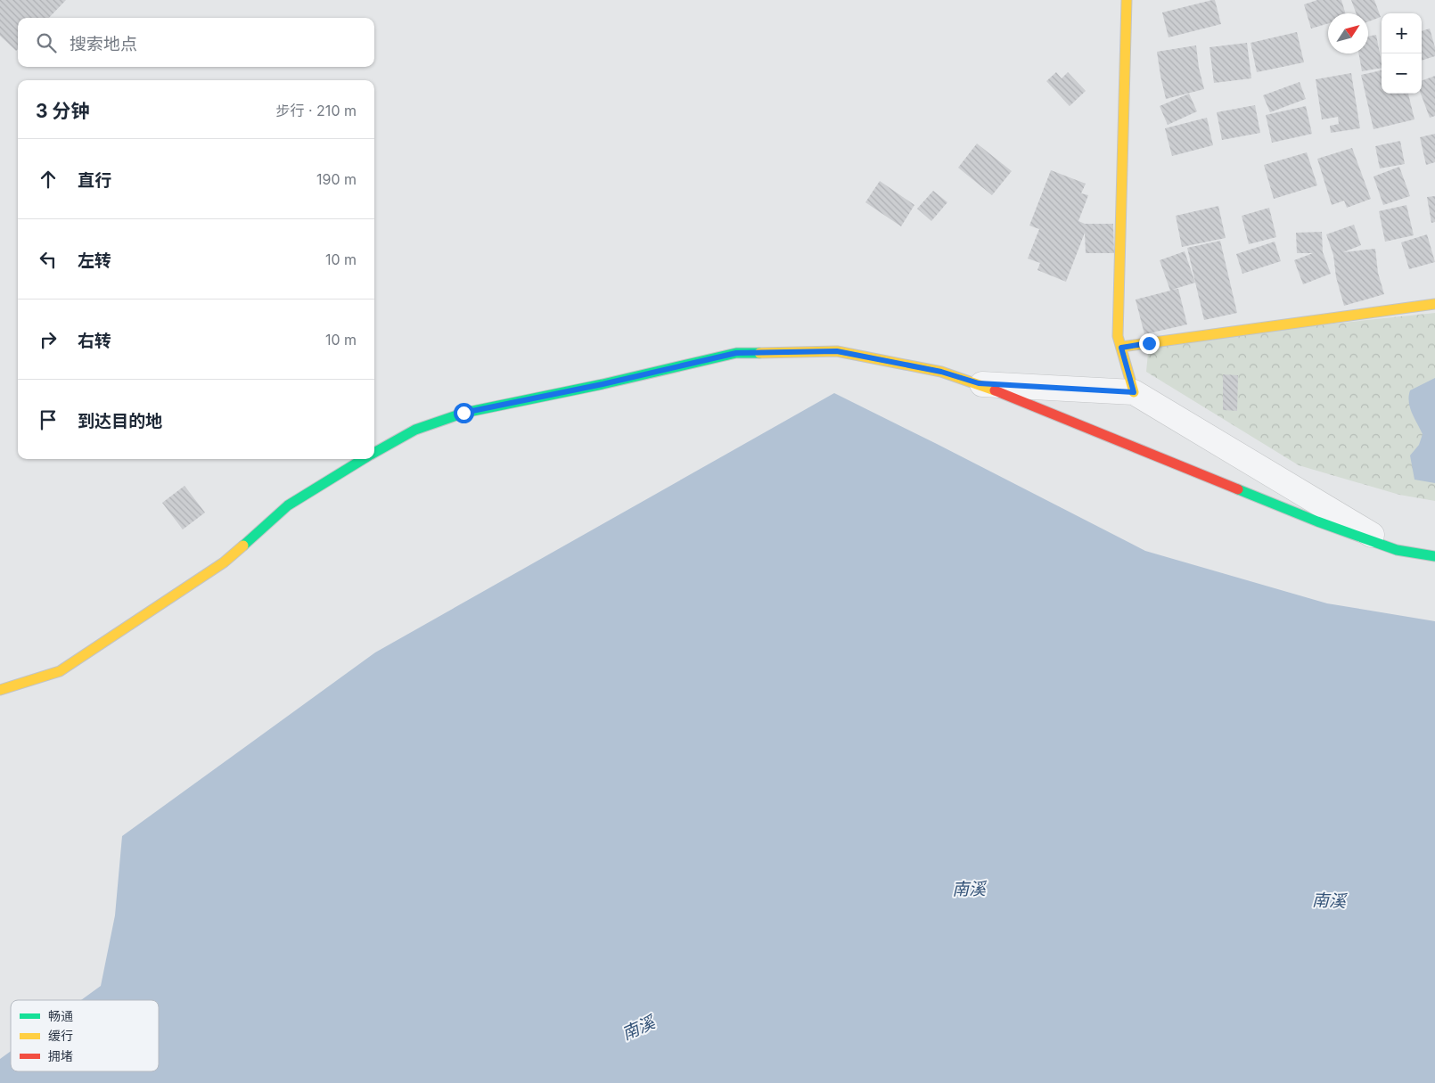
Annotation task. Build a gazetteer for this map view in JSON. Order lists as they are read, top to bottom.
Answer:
{
  "water": ["南溪"],
  "legend": ["畅通", "缓行", "拥堵"],
  "north": "top right",
  "page": {
    "map_buttons": ["+", "−"],
    "search": "搜索地点",
    "heading": ["3 分钟", "步行 · 210 m"],
    "list": [
      ["直行", "190 m"],
      ["左转", "10 m"],
      ["右转", "10 m"],
      "到达目的地"
    ]
  }
}
